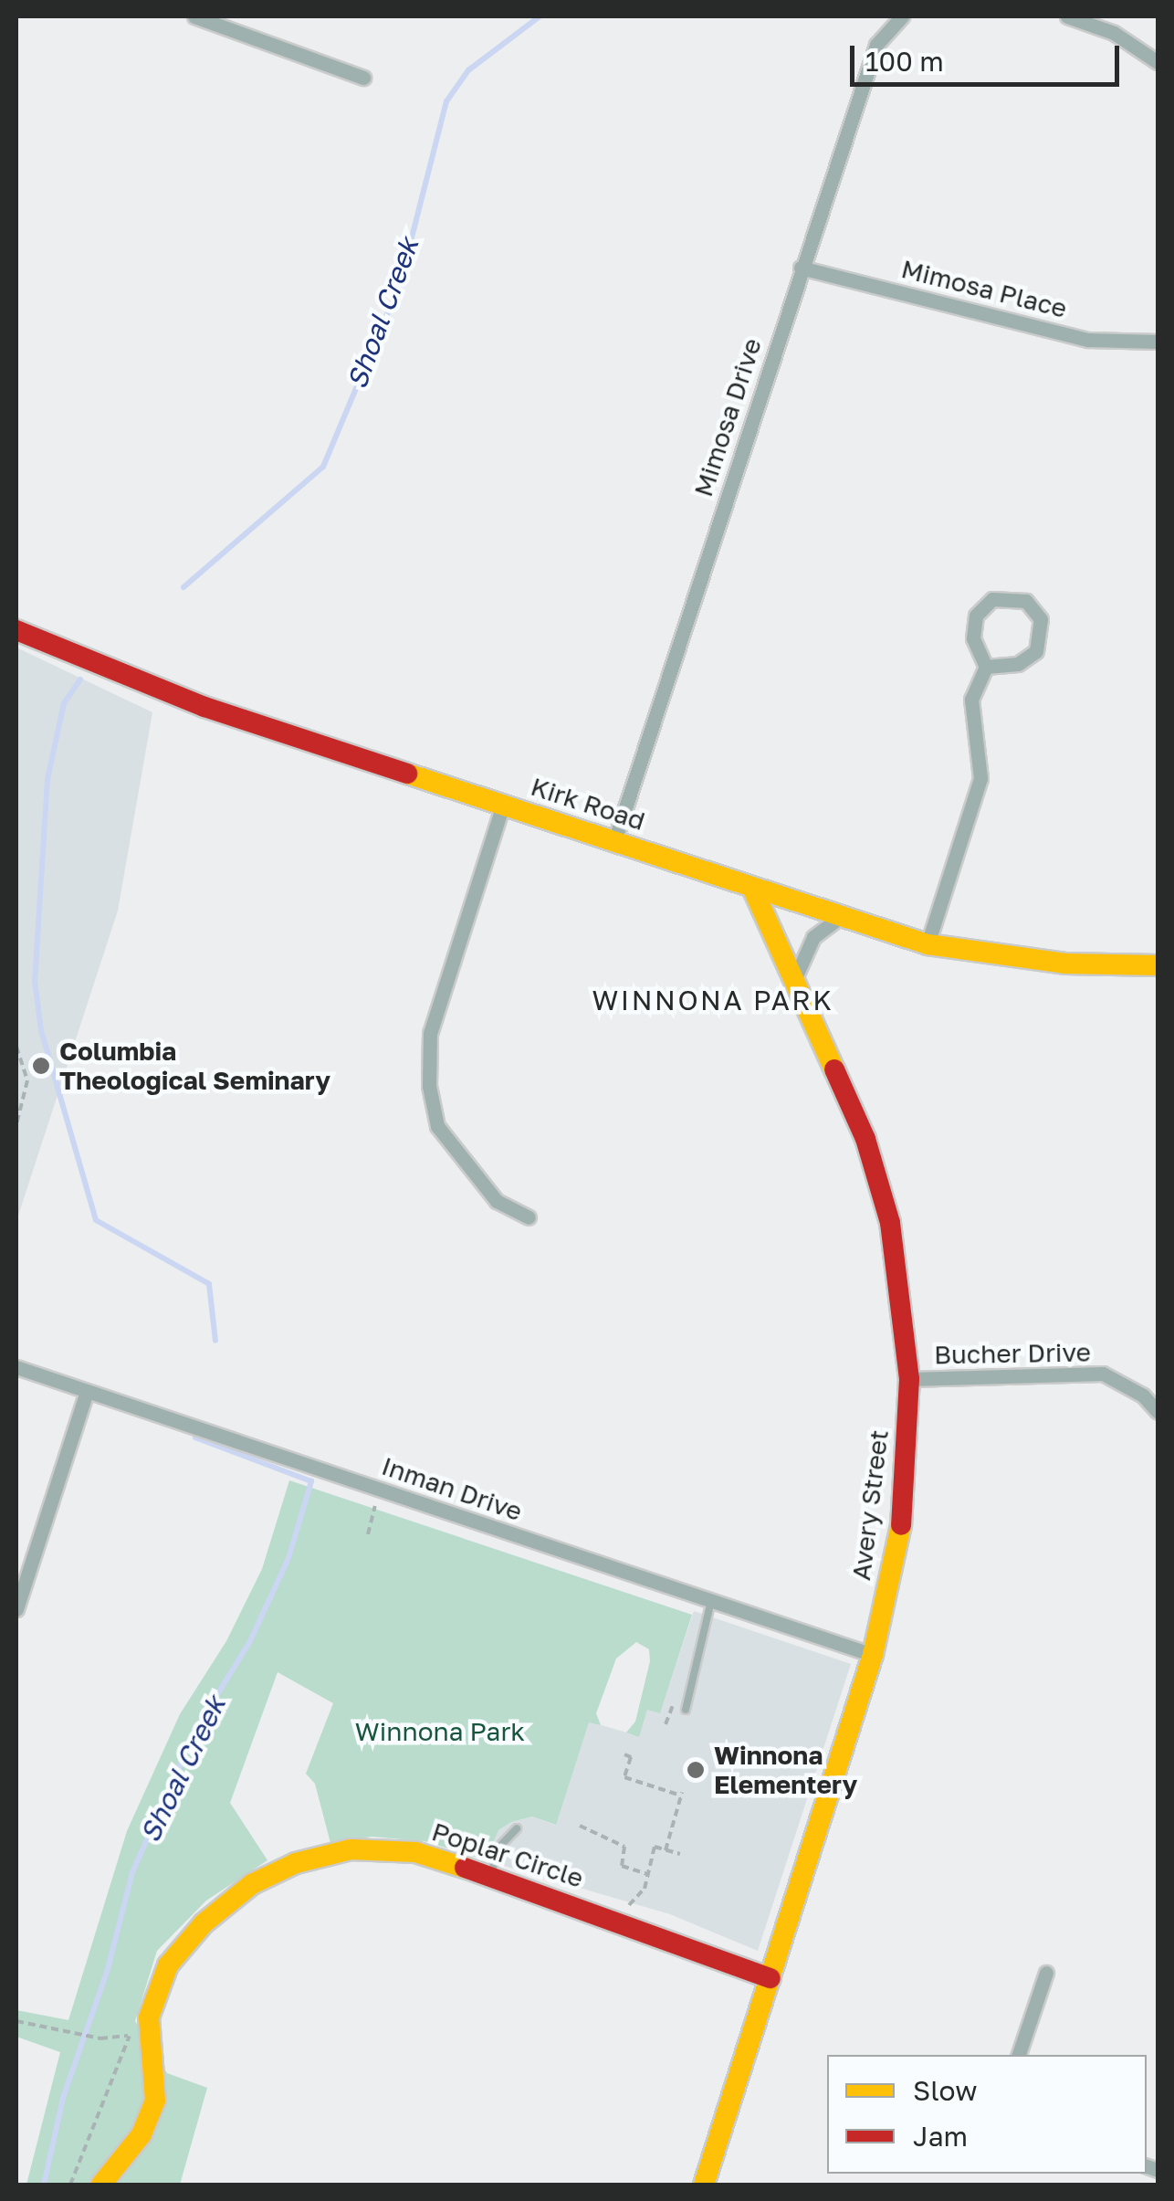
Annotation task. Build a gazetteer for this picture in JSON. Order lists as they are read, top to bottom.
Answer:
{
  "streets": {
    "street": [
      "Mimosa Place",
      "Mimosa Drive",
      "Kirk Road",
      "Bucher Drive",
      "Inman Drive",
      "Avery Street",
      "Poplar Circle"
    ]
  },
  "crossings": [
    ["Mimosa Place", "Mimosa Drive"],
    ["Mimosa Drive", "Kirk Road"],
    ["Kirk Road", "Avery Street"],
    ["Bucher Drive", "Avery Street"],
    ["Inman Drive", "Avery Street"],
    ["Avery Street", "Poplar Circle"]
  ],
  "districts": ["WINNONA PARK"],
  "water": ["Shoal Creek"],
  "parks": ["Winnona Park"],
  "places": ["Columbia Theological Seminary", "Winnona Elementery"],
  "legend": ["Slow", "Jam"],
  "scale_bar": "100 m"
}
